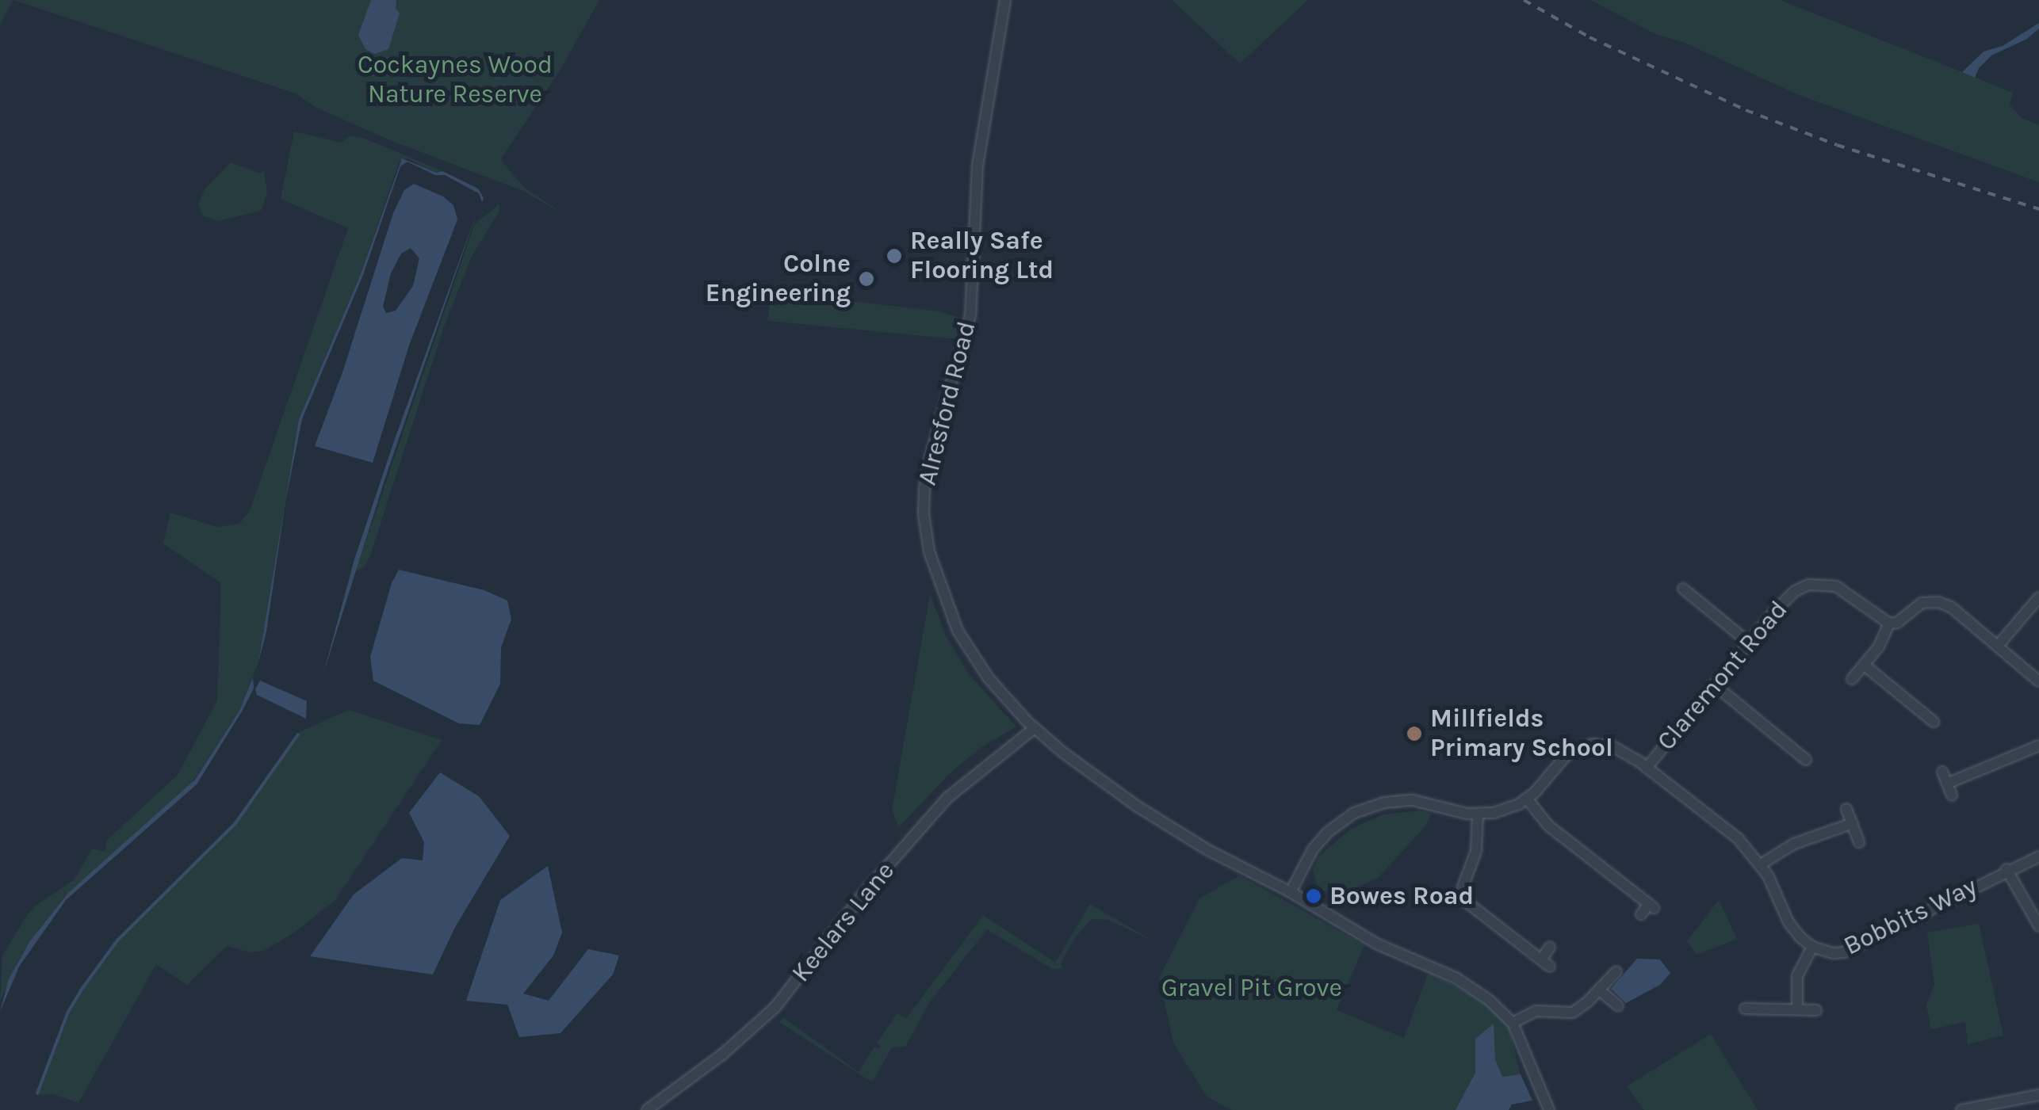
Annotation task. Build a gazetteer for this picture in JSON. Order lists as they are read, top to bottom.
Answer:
{
  "streets": {
    "street": [
      "Alresford Road",
      "Claremont Road",
      "Bobbits Way",
      "Keelars Lane"
    ]
  },
  "crossings": [
    ["Alresford Road", "Keelars Lane"]
  ],
  "parks": ["Cockaynes Wood Nature Reserve", "Gravel Pit Grove"],
  "places": [
    "Really Safe Flooring Ltd",
    "Colne Engineering",
    "Millfields Primary School",
    "Bowes Road"
  ]
}
